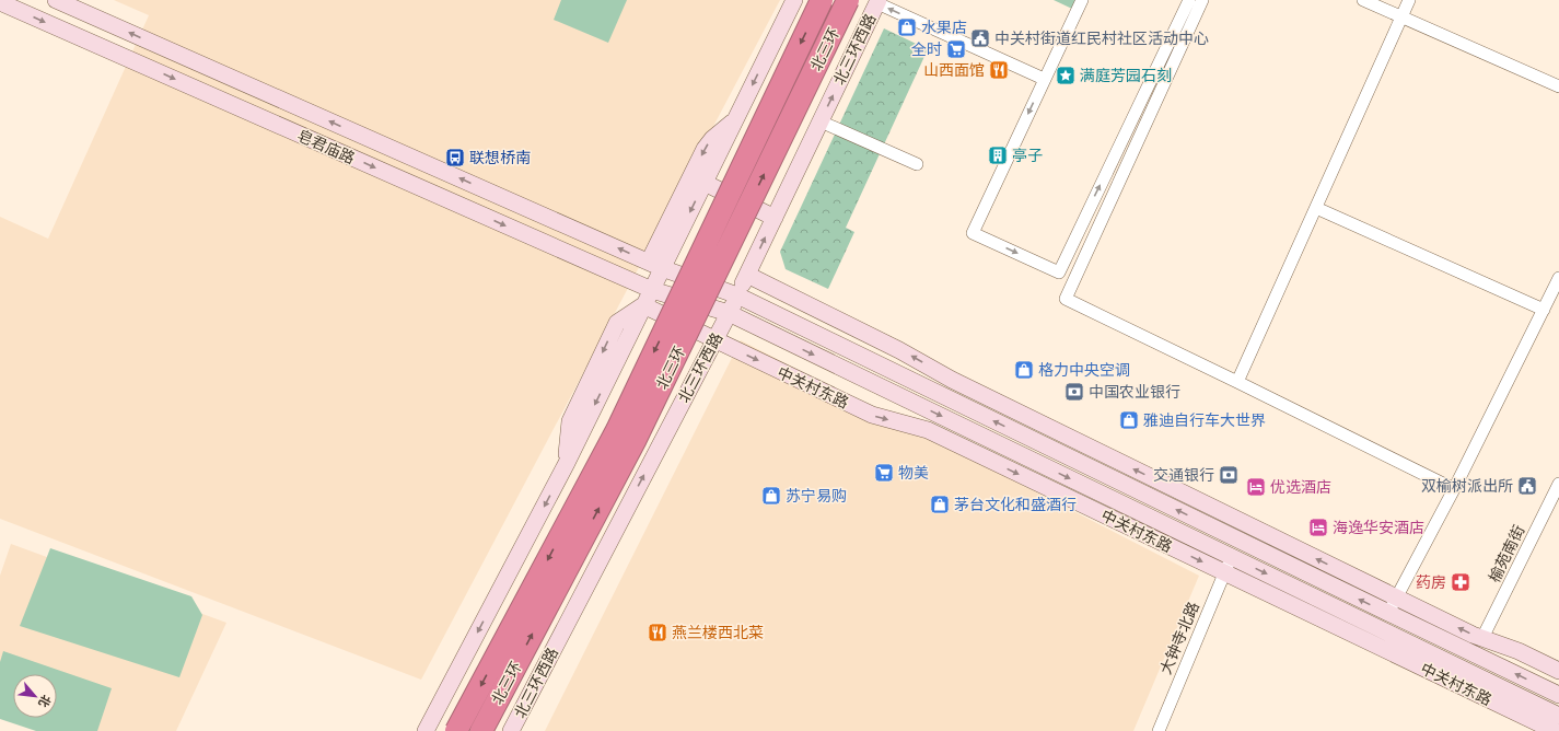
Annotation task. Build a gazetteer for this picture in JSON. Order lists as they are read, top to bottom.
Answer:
{
  "streets": {
    "highway": ["北三环"],
    "street": [
      "北三环西路",
      "皂君庙路",
      "中关村东路",
      "榆苑南街",
      "大钟寺北路"
    ]
  },
  "crossings": [
    ["北三环西路", "皂君庙路"],
    ["北三环西路", "中关村东路"],
    ["皂君庙路", "中关村东路"],
    ["中关村东路", "大钟寺北路"]
  ],
  "places": {
    "shop": [
      "水果店",
      "格力中央空调",
      "雅迪自行车大世界",
      "苏宁易购",
      "茅台文化和盛酒行"
    ],
    "public building": ["中关村街道红民村社区活动中心", "双榆树派出所"],
    "supermarket": ["全时", "物美"],
    "restaurant": ["山西面馆", "燕兰楼西北菜"],
    "place": ["满庭芳园石刻"],
    "building": ["亭子"],
    "bus stop": ["联想桥南"],
    "bank": ["中国农业银行", "交通银行"],
    "hotel": ["优选酒店", "海逸华安酒店"],
    "pharmacy": ["药房"]
  },
  "north": "bottom right"
}
